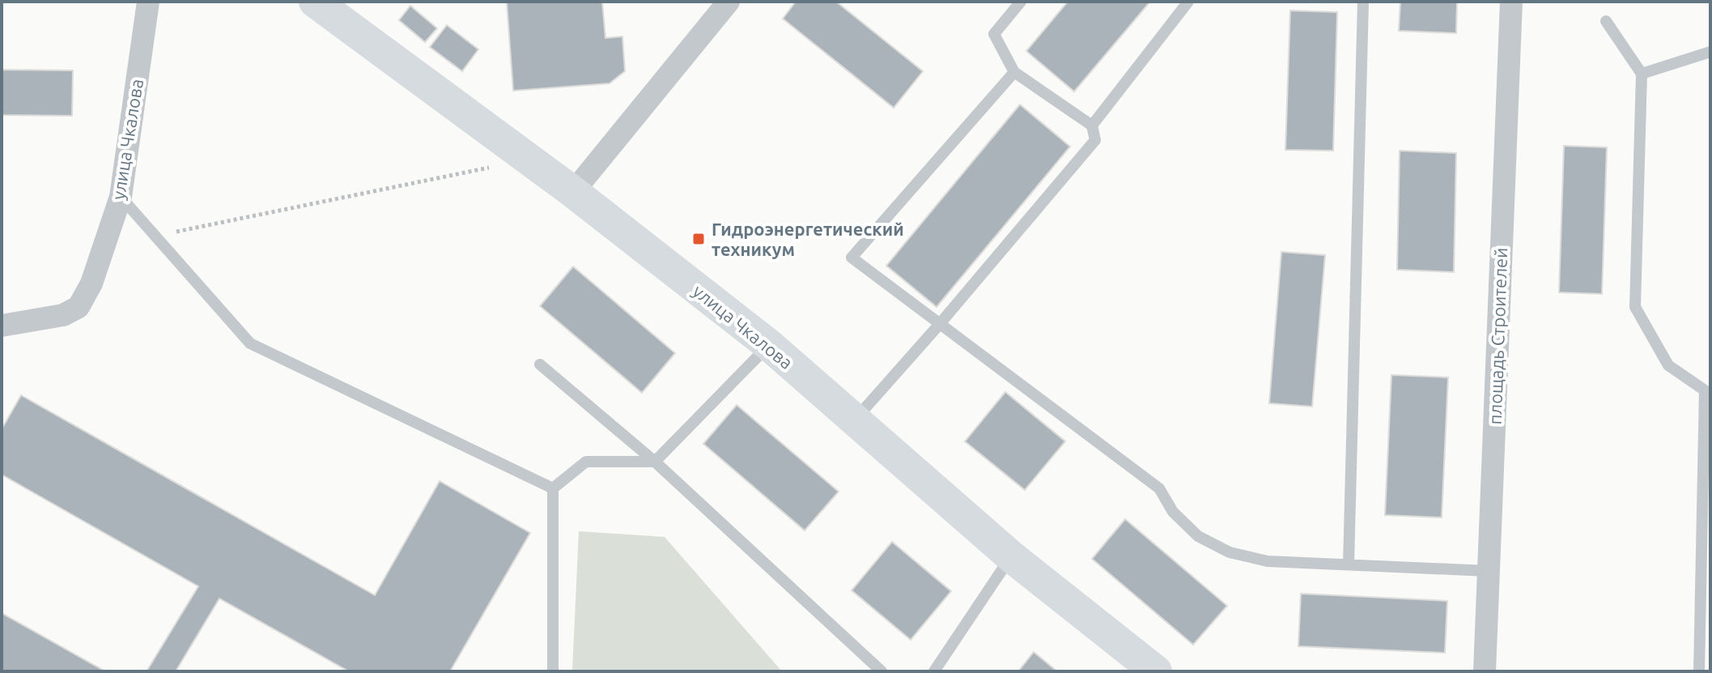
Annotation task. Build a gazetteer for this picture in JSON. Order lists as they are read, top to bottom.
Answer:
{
  "streets": {
    "main road": ["улица Чкалова"],
    "street": ["площадь Строителей"]
  },
  "places": {
    "transit": ["Гидроэнергетический техникум"]
  }
}
